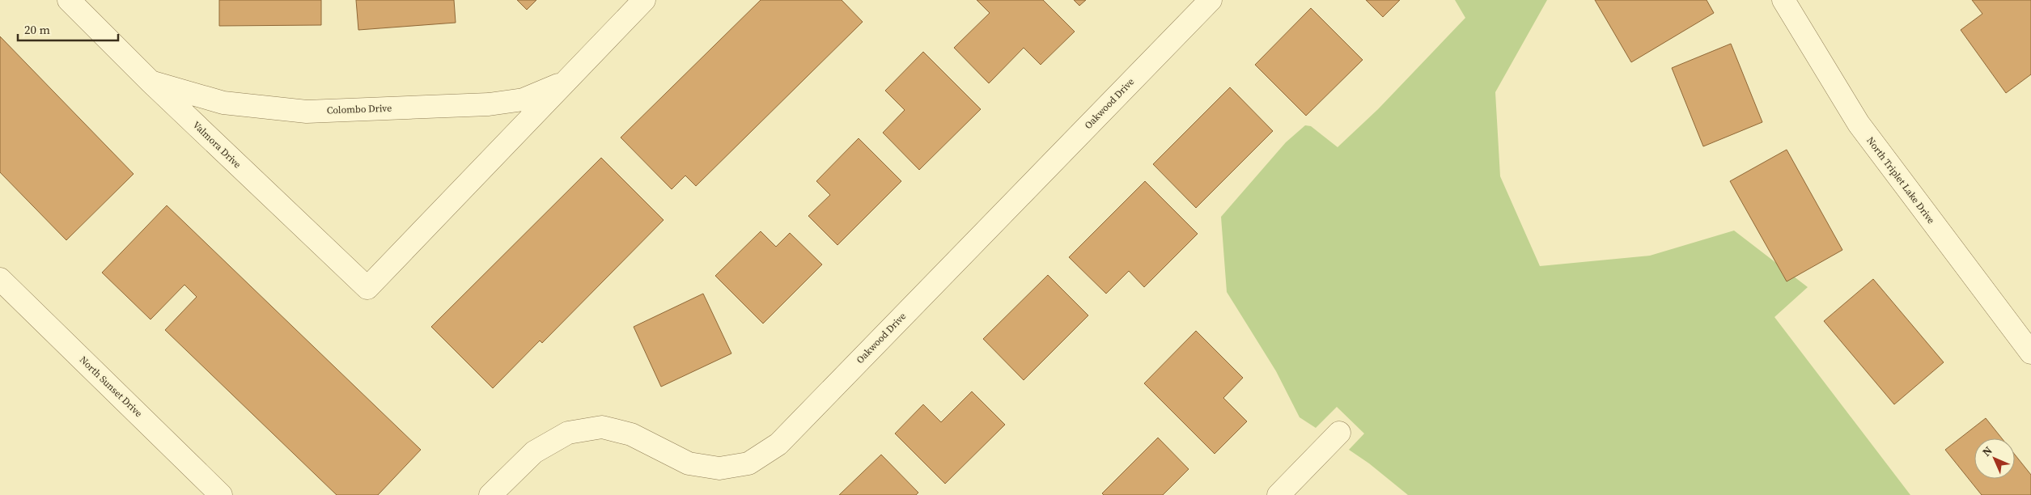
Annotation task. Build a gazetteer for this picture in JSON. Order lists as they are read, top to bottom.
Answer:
{
  "streets": {
    "street": [
      "Oakwood Drive",
      "Colombo Drive",
      "Valmora Drive",
      "North Triplet Lake Drive",
      "North Sunset Drive"
    ]
  },
  "crossings": [
    ["Colombo Drive", "Valmora Drive"]
  ],
  "scale_bar": "20 m",
  "north": "top left"
}
